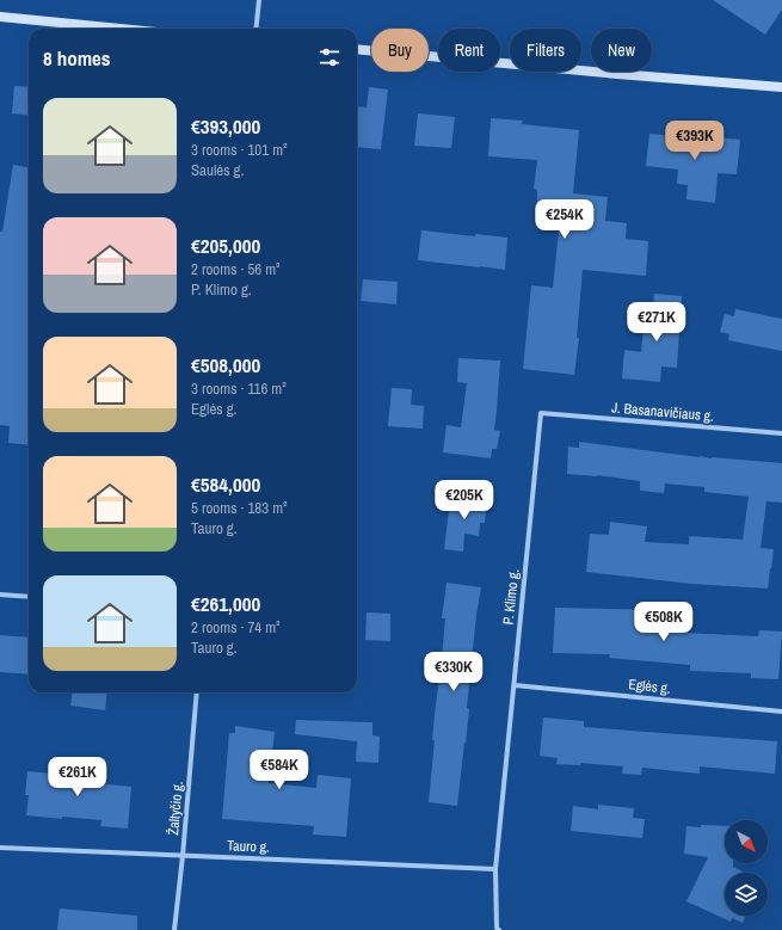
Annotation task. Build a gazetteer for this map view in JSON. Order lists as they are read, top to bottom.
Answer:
{
  "streets": {
    "street": [
      "J. Basanavičiaus g.",
      "P. Klimo g.",
      "Eglės g.",
      "Žaltyčio g.",
      "Tauro g."
    ]
  },
  "crossings": [
    ["J. Basanavičiaus g.", "P. Klimo g."],
    ["P. Klimo g.", "Eglės g."],
    ["P. Klimo g.", "Tauro g."],
    ["Žaltyčio g.", "Tauro g."]
  ],
  "north": "bottom right",
  "page": {
    "chip": [
      "Buy",
      "Rent",
      "Filters",
      "New"
    ],
    "heading": "8 homes",
    "list": [
      {
        "name": "€393,000",
        "note": "3 rooms · 101 m² · Saulės g."
      },
      {
        "name": "€205,000",
        "note": "2 rooms · 56 m² · P. Klimo g."
      },
      {
        "name": "€508,000",
        "note": "3 rooms · 116 m² · Eglės g."
      },
      {
        "name": "€584,000",
        "note": "5 rooms · 183 m² · Tauro g."
      },
      {
        "name": "€261,000",
        "note": "2 rooms · 74 m² · Tauro g."
      }
    ],
    "price": [
      "€393K",
      "€254K",
      "€271K",
      "€205K",
      "€508K",
      "€330K",
      "€584K",
      "€261K"
    ]
  }
}
